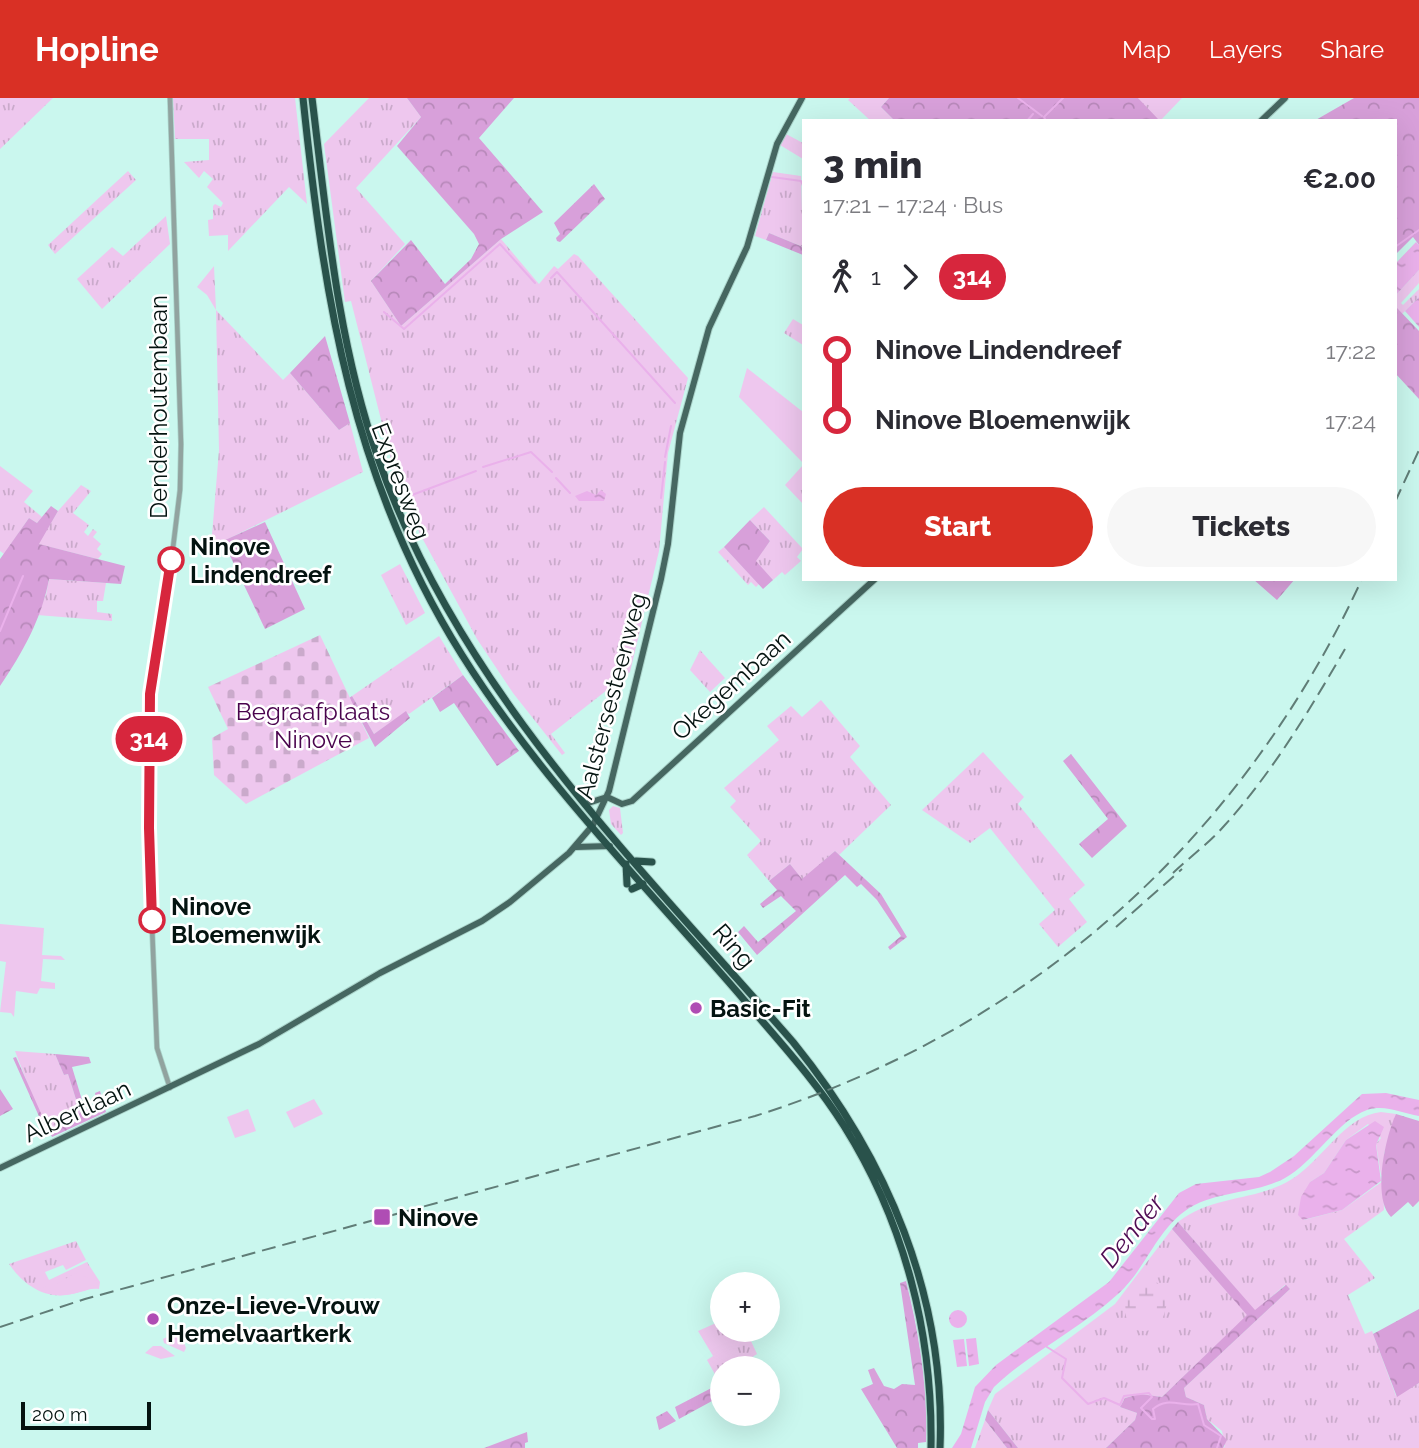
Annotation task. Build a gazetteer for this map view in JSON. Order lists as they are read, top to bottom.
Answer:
{
  "streets": {
    "highway": ["Expresweg", "Ring"],
    "main road": ["Okegembaan", "Aalstersesteenweg", "Albertlaan"],
    "street": ["Denderhoutembaan"]
  },
  "crossings": [
    ["Denderhoutembaan", "Aalstersesteenweg"],
    ["Denderhoutembaan", "Albertlaan"],
    ["Expresweg", "Aalstersesteenweg"],
    ["Expresweg", "Ring"],
    ["Okegembaan", "Aalstersesteenweg"],
    ["Aalstersesteenweg", "Ring"],
    ["Aalstersesteenweg", "Albertlaan"]
  ],
  "water": ["Dender"],
  "parks": ["Begraafplaats Ninove"],
  "places": {
    "other": [
      "Ninove Lindendreef",
      "Ninove Bloemenwijk",
      "Basic-Fit",
      "Onze-Lieve-Vrouw Hemelvaartkerk"
    ],
    "transit": ["Ninove"]
  },
  "lines": ["bus line 314"],
  "scale_bar": "200 m",
  "page": {
    "header": "Hopline",
    "nav": ["Map", "Layers", "Share"],
    "on_map": "314",
    "heading": ["3 min", "17:21 – 17:24 · Bus", "€2.00"],
    "legs": ["1", "314"],
    "list": [
      {
        "name": "Ninove Lindendreef",
        "value": "17:22"
      },
      {
        "name": "Ninove Bloemenwijk",
        "value": "17:24"
      }
    ],
    "buttons": ["Start", "Tickets"],
    "map_buttons": ["+", "−"],
    "scale": "200 m"
  }
}
